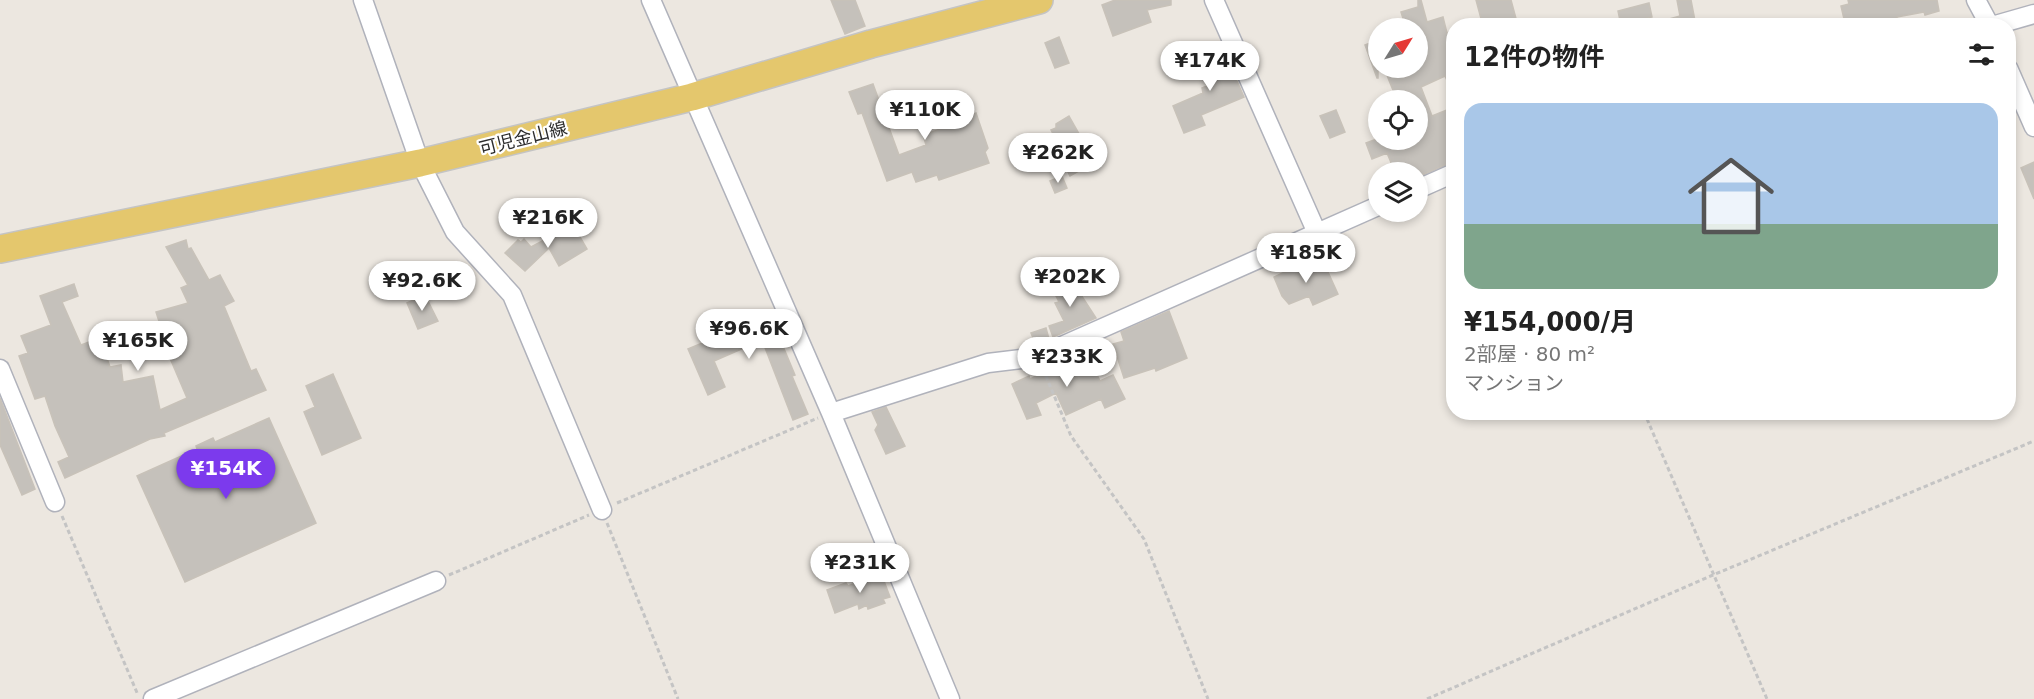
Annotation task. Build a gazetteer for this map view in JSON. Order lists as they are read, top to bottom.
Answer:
{
  "streets": {
    "main road": ["可児金山線"]
  },
  "north": "top right",
  "page": {
    "heading": "12件の物件",
    "price": [
      "¥174K",
      "¥110K",
      "¥262K",
      "¥216K",
      "¥185K",
      "¥202K",
      "¥92.6K",
      "¥96.6K",
      "¥165K",
      "¥233K",
      "¥154K",
      "¥231K"
    ],
    "list": [
      {
        "name": "¥154,000/月",
        "note": "2部屋 · 80 m² · マンション"
      }
    ]
  }
}
